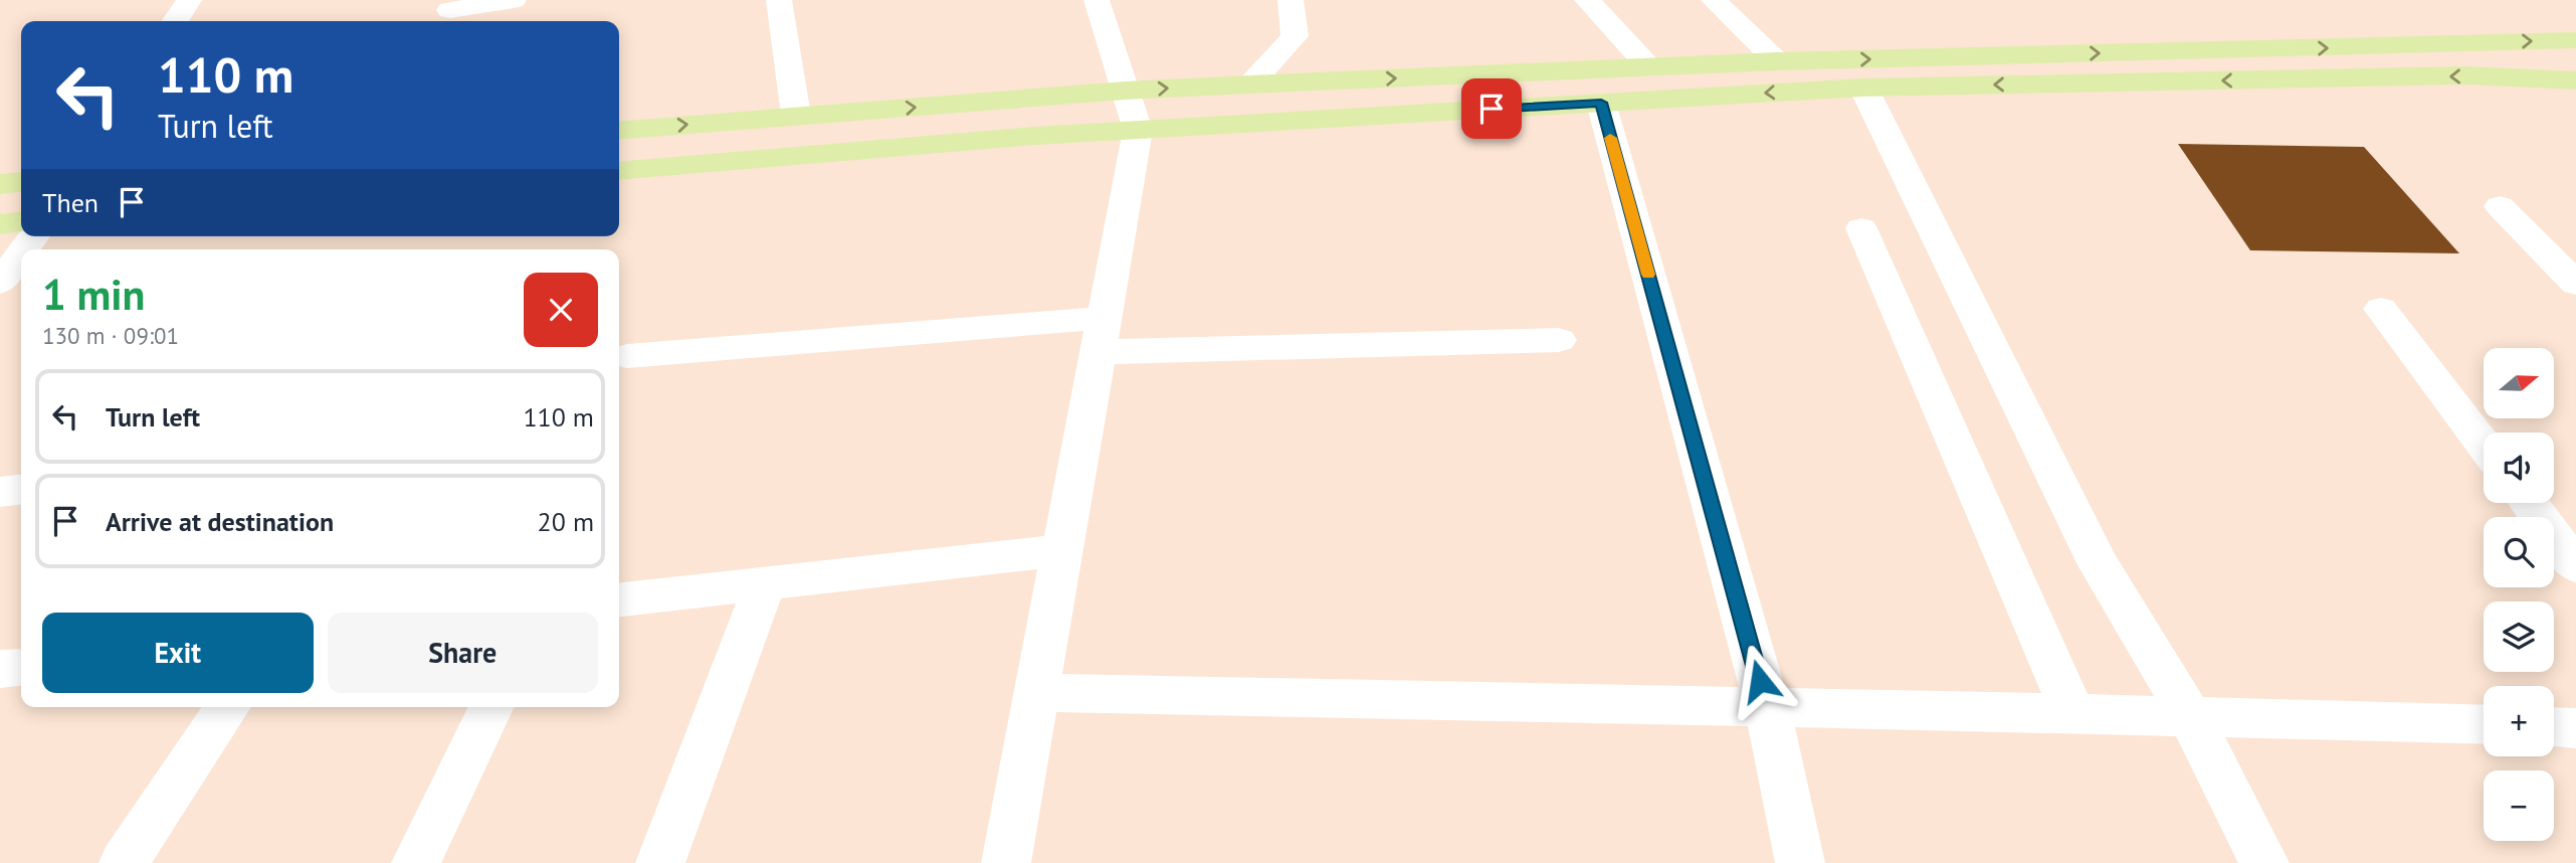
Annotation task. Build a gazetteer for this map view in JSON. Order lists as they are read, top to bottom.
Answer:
{
  "north": "right",
  "page": {
    "turn": ["110 m", "Turn left"],
    "then": "Then",
    "heading": ["1 min", "130 m · 09:01"],
    "map_buttons": ["+", "−"],
    "list": [
      {
        "name": "Turn left",
        "value": "110 m"
      },
      {
        "name": "Arrive at destination",
        "value": "20 m"
      }
    ],
    "buttons": ["Exit", "Share"]
  }
}
